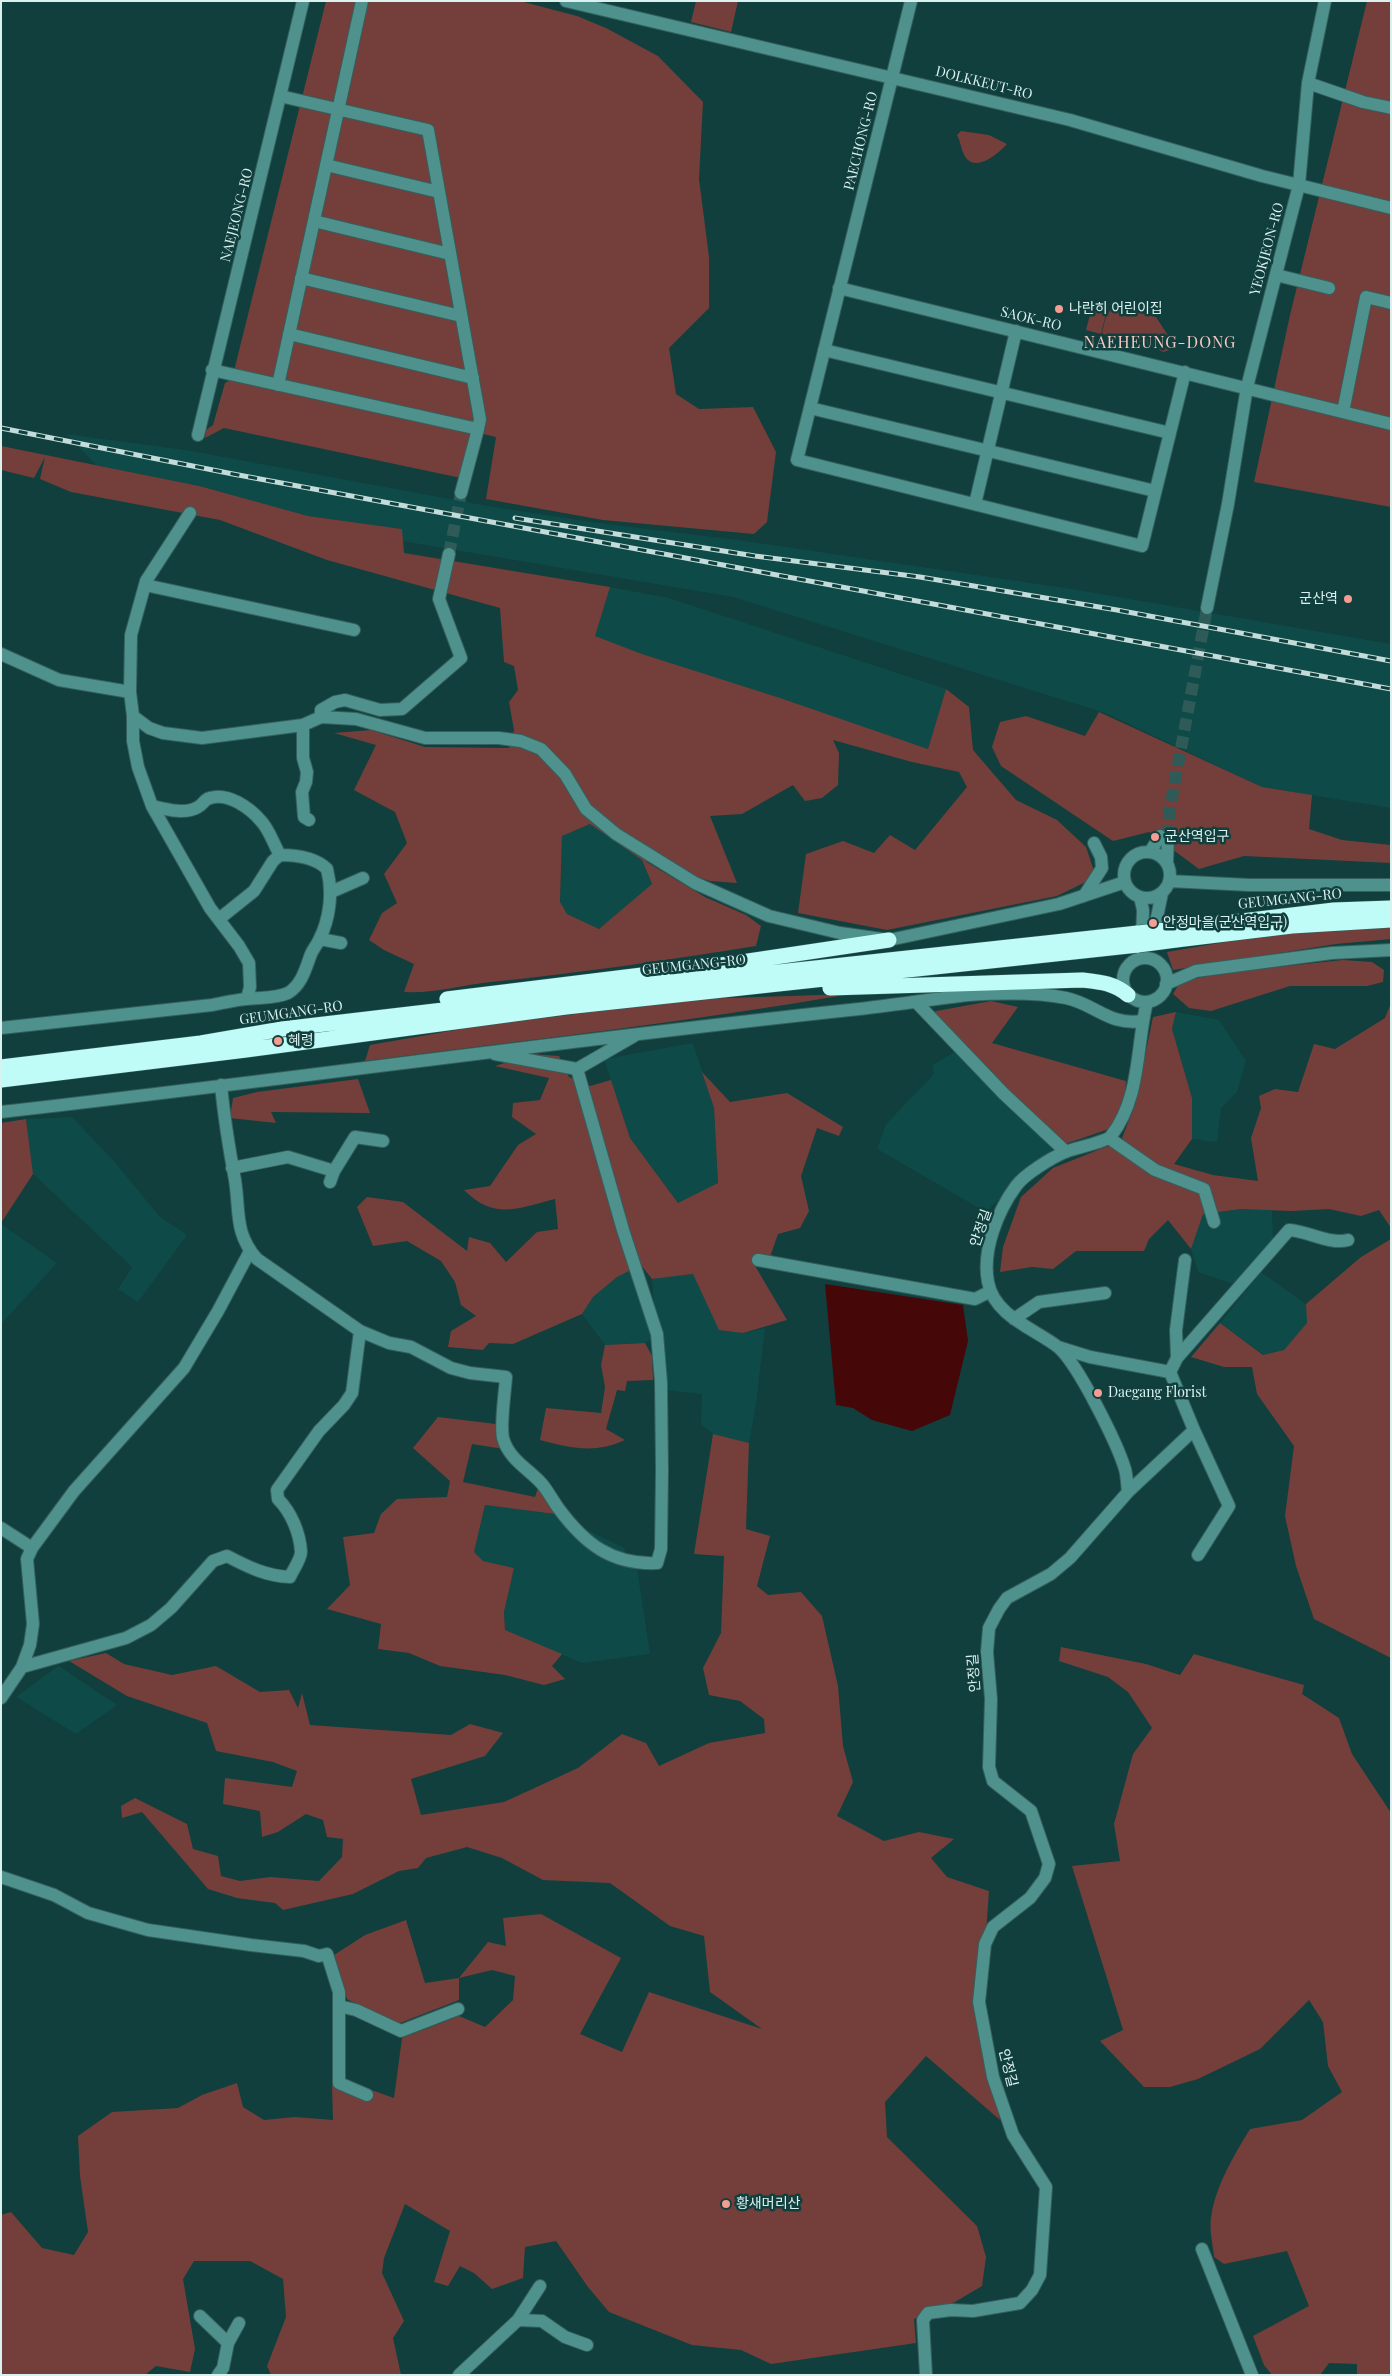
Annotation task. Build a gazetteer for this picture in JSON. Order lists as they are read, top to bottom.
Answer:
{
  "streets": {
    "highway": ["GEUMGANG-RO"],
    "street": [
      "DOLKKEUT-RO",
      "PAECHONG-RO",
      "NAEJEONG-RO",
      "YEOKJEON-RO",
      "SAOK-RO",
      "안정길"
    ]
  },
  "crossings": [
    ["DOLKKEUT-RO", "PAECHONG-RO"],
    ["DOLKKEUT-RO", "YEOKJEON-RO"],
    ["PAECHONG-RO", "SAOK-RO"],
    ["YEOKJEON-RO", "SAOK-RO"]
  ],
  "districts": ["NAEHEUNG-DONG"],
  "places": [
    "나란히 어린이집",
    "군산역",
    "군산역입구",
    "안정마을(군산역입구)",
    "혜령",
    "Daegang Florist",
    "황새머리산"
  ]
}
